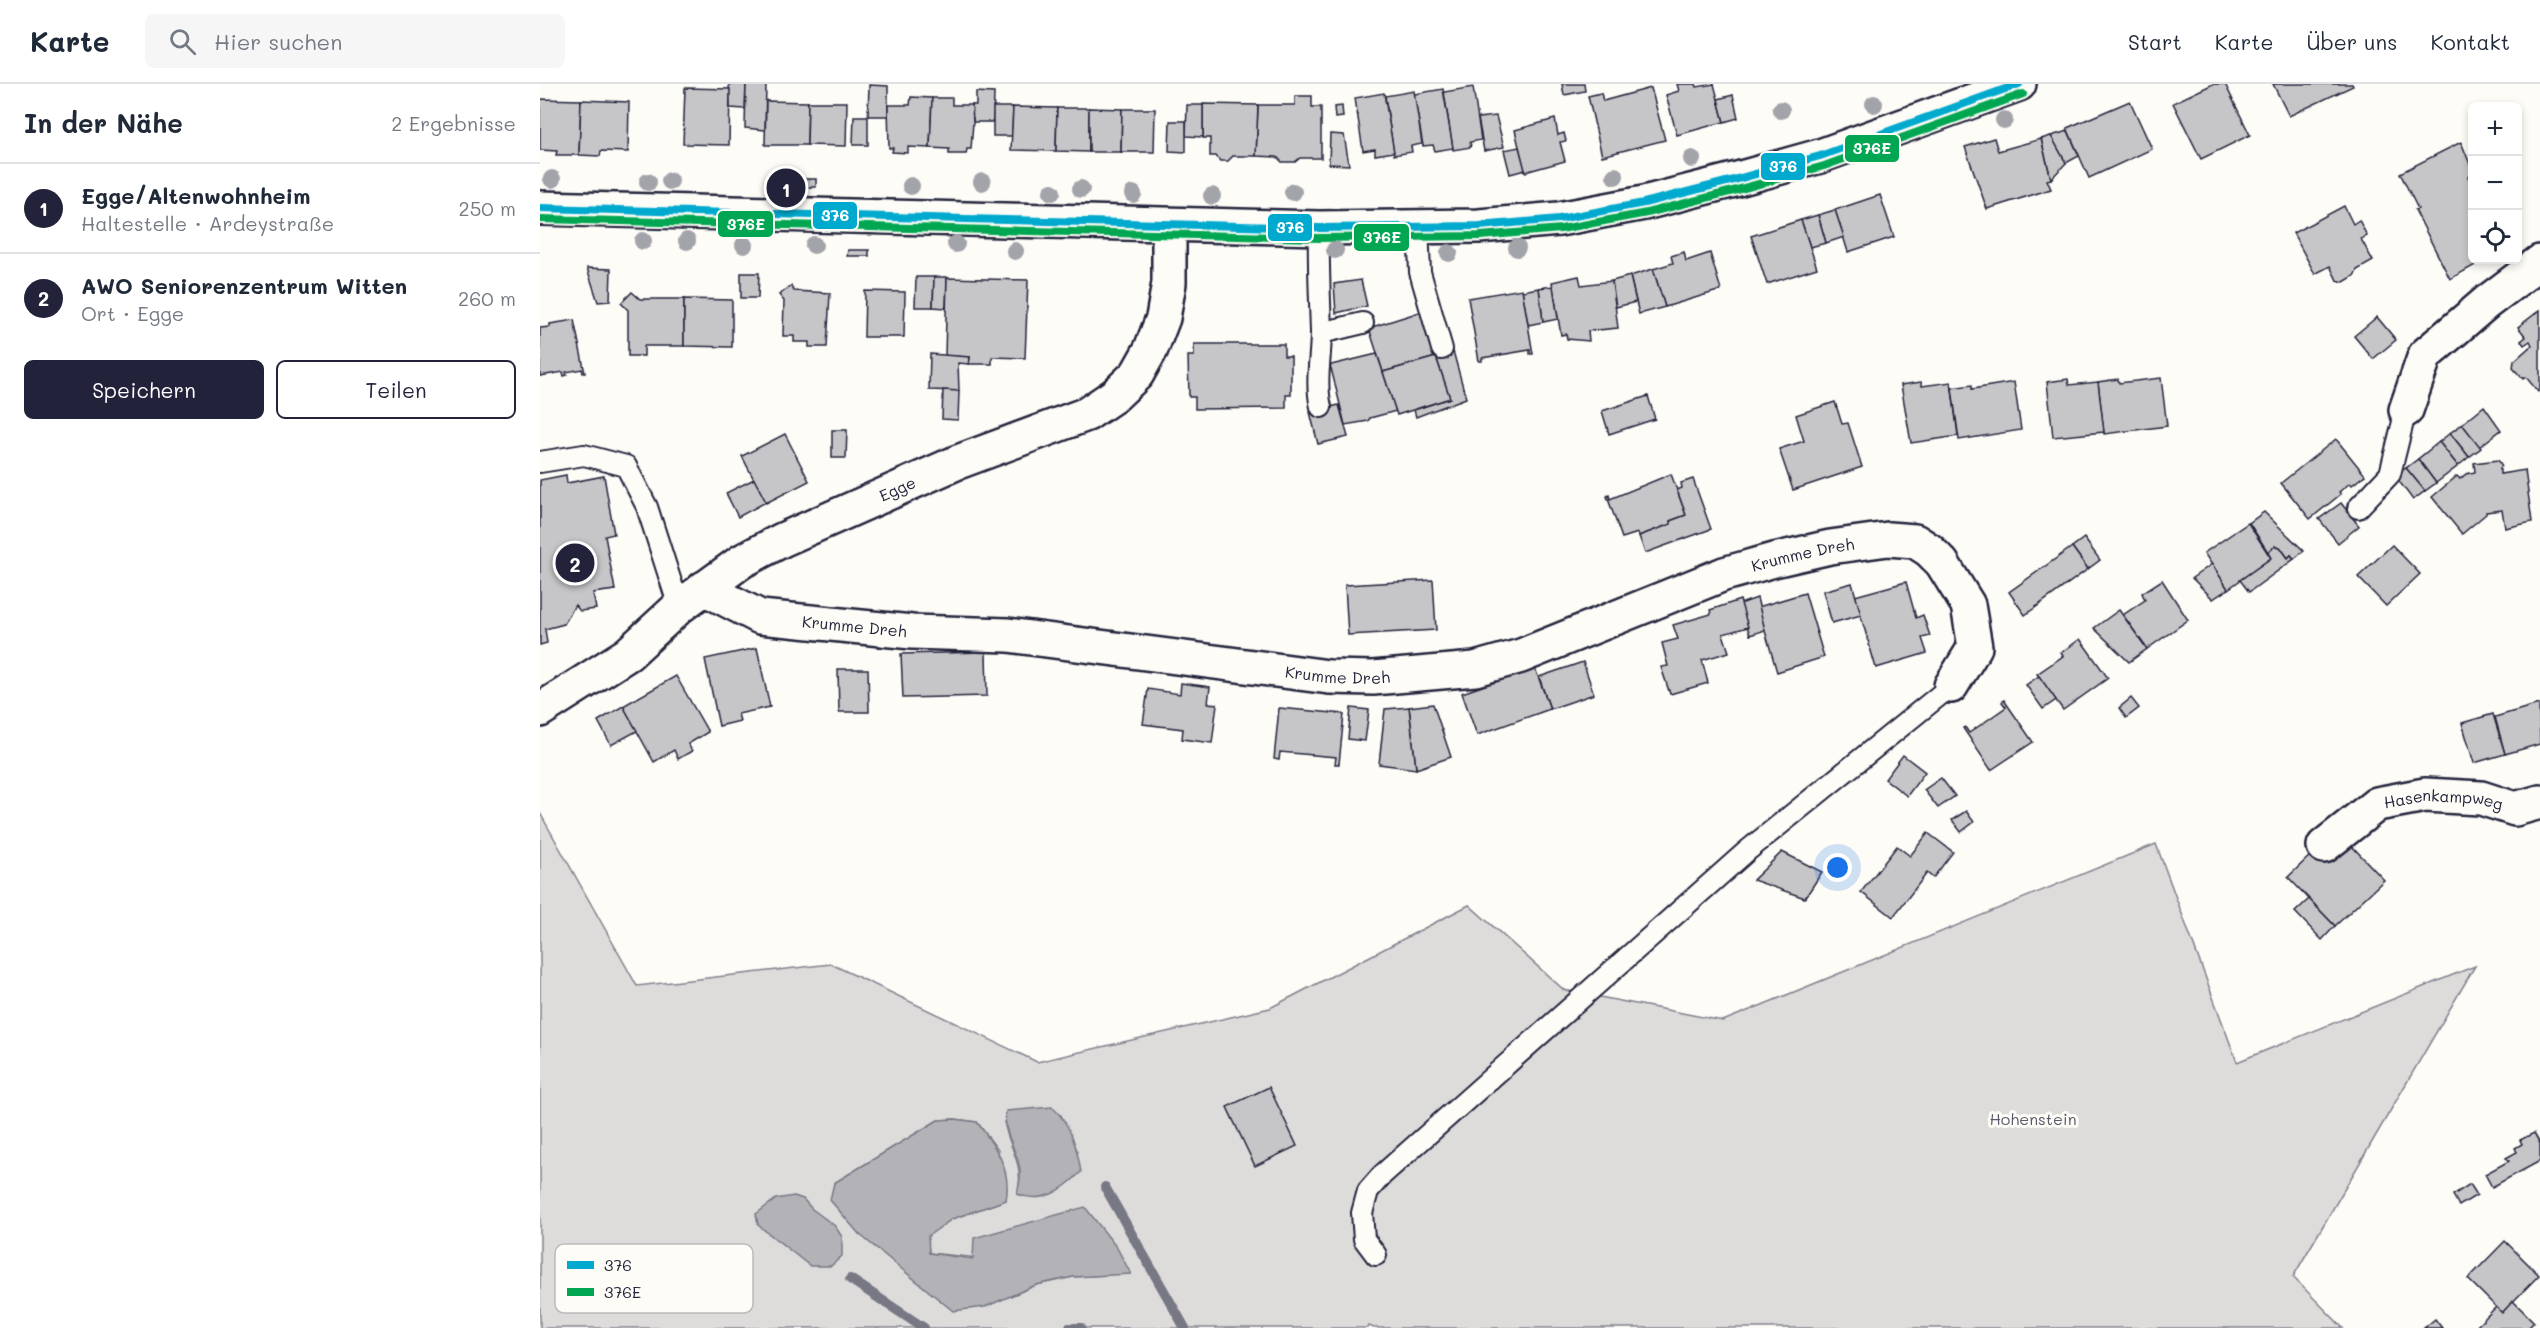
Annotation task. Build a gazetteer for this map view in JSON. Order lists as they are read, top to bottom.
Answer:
{
  "streets": {
    "street": ["Egge", "Krumme Dreh", "Hasenkampweg"]
  },
  "crossings": [
    ["Egge", "Krumme Dreh"]
  ],
  "parks": ["Hohenstein"],
  "lines": ["transit line 376", "transit line 376E"],
  "legend": ["376", "376E"],
  "page": {
    "header": "Karte",
    "search": "Hier suchen",
    "nav": [
      "Start",
      "Karte",
      "Über uns",
      "Kontakt"
    ],
    "heading": ["In der Nähe", "2 Ergebnisse"],
    "map_buttons": ["+", "−"],
    "list": [
      {
        "mark": "1",
        "name": "Egge/Altenwohnheim",
        "note": "Haltestelle · Ardeystraße",
        "value": "250 m"
      },
      {
        "mark": "2",
        "name": "AWO Seniorenzentrum Witten",
        "note": "Ort · Egge",
        "value": "260 m"
      }
    ],
    "pins": ["1", "2"],
    "buttons": ["Speichern", "Teilen"]
  }
}
